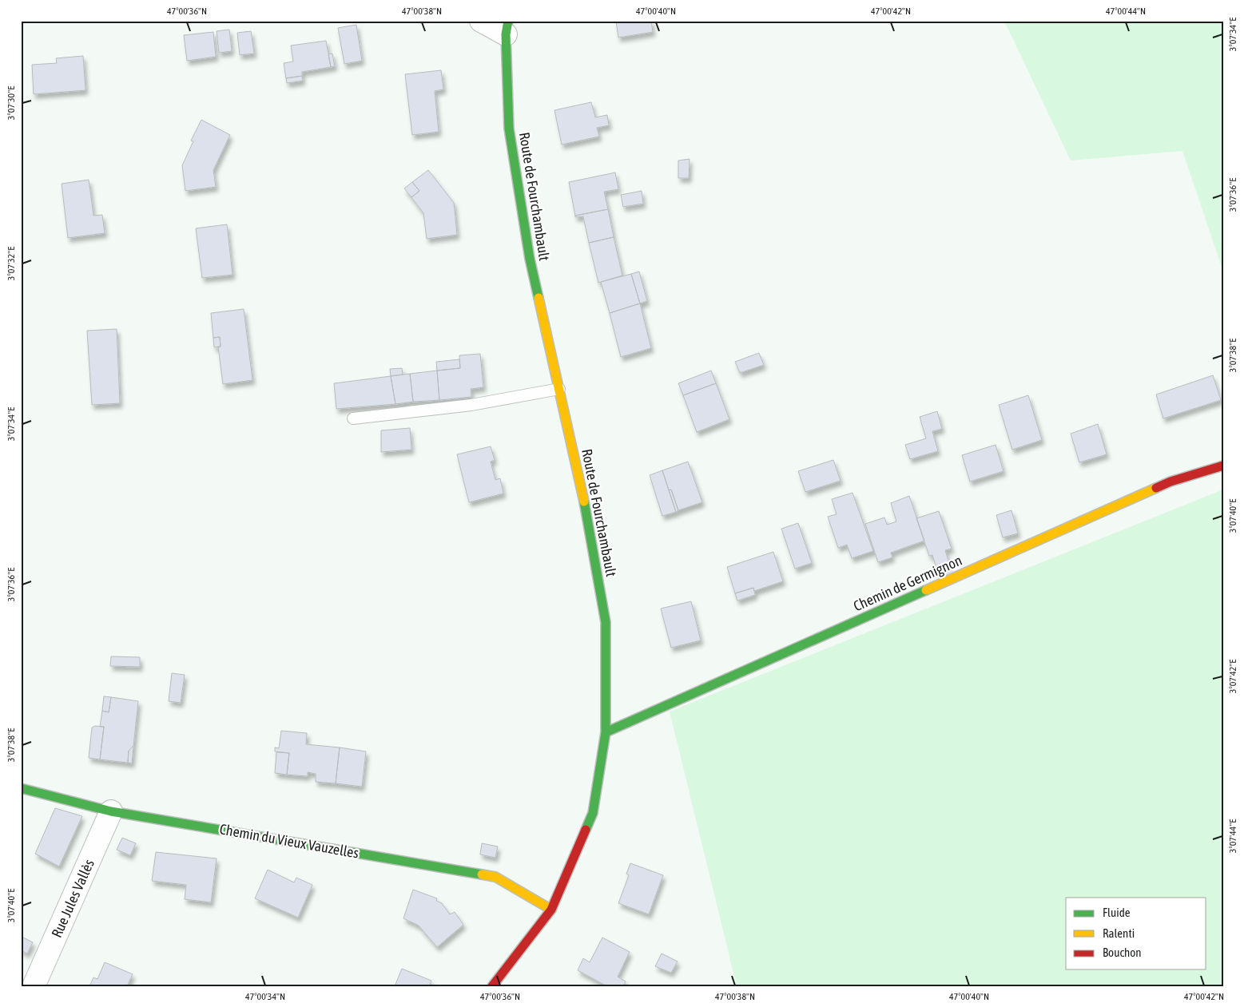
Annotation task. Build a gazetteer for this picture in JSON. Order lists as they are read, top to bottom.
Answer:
{
  "streets": {
    "street": [
      "Route de Fourchambault",
      "Chemin de Germignon",
      "Chemin du Vieux Vauzelles",
      "Rue Jules Vallès"
    ]
  },
  "crossings": [
    ["Route de Fourchambault", "Chemin de Germignon"],
    ["Route de Fourchambault", "Chemin du Vieux Vauzelles"],
    ["Chemin du Vieux Vauzelles", "Rue Jules Vallès"]
  ],
  "legend": ["Fluide", "Ralenti", "Bouchon"],
  "coordinates": [
    "47°00'36\"N",
    "47°00'38\"N",
    "47°00'40\"N",
    "47°00'42\"N",
    "47°00'44\"N",
    "3°07'34\"E",
    "3°07'30\"E",
    "3°07'36\"E",
    "3°07'32\"E",
    "3°07'38\"E",
    "3°07'40\"E",
    "3°07'42\"E",
    "3°07'44\"E",
    "47°00'34\"N"
  ]
}
